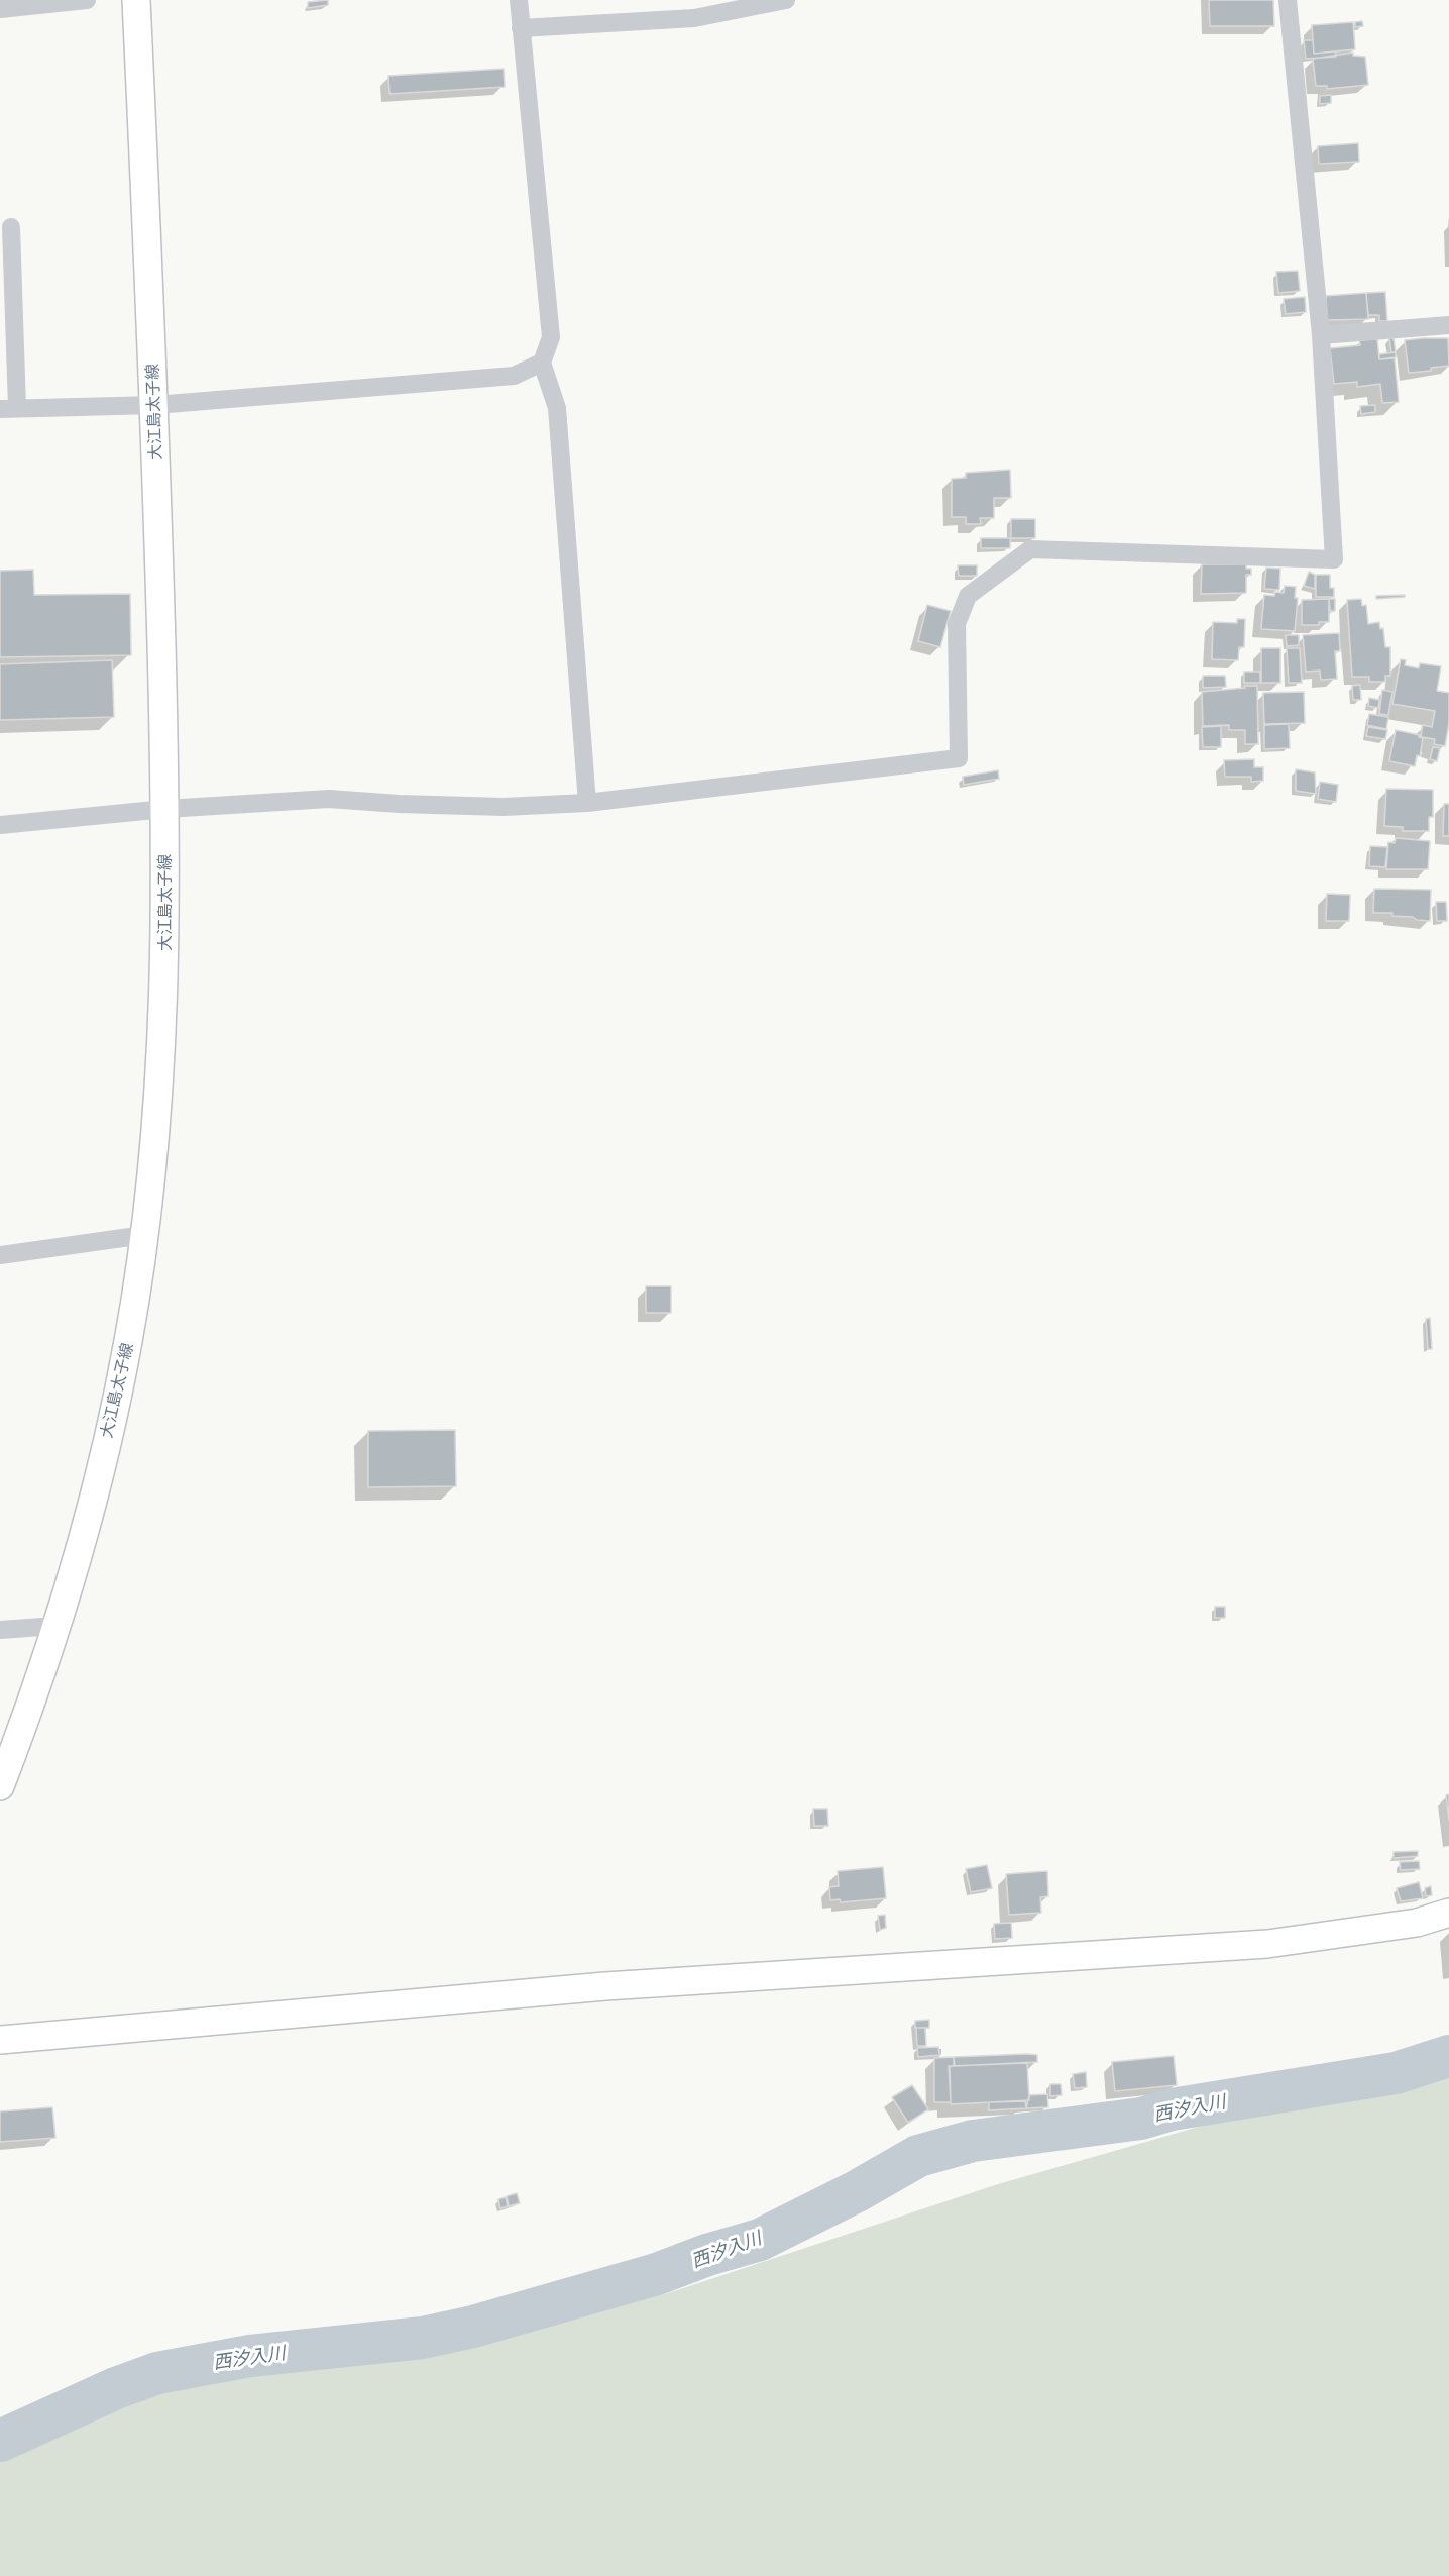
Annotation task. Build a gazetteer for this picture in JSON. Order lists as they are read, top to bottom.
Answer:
{
  "streets": {
    "main road": ["大江島太子線"]
  },
  "water": ["西汐入川"]
}
